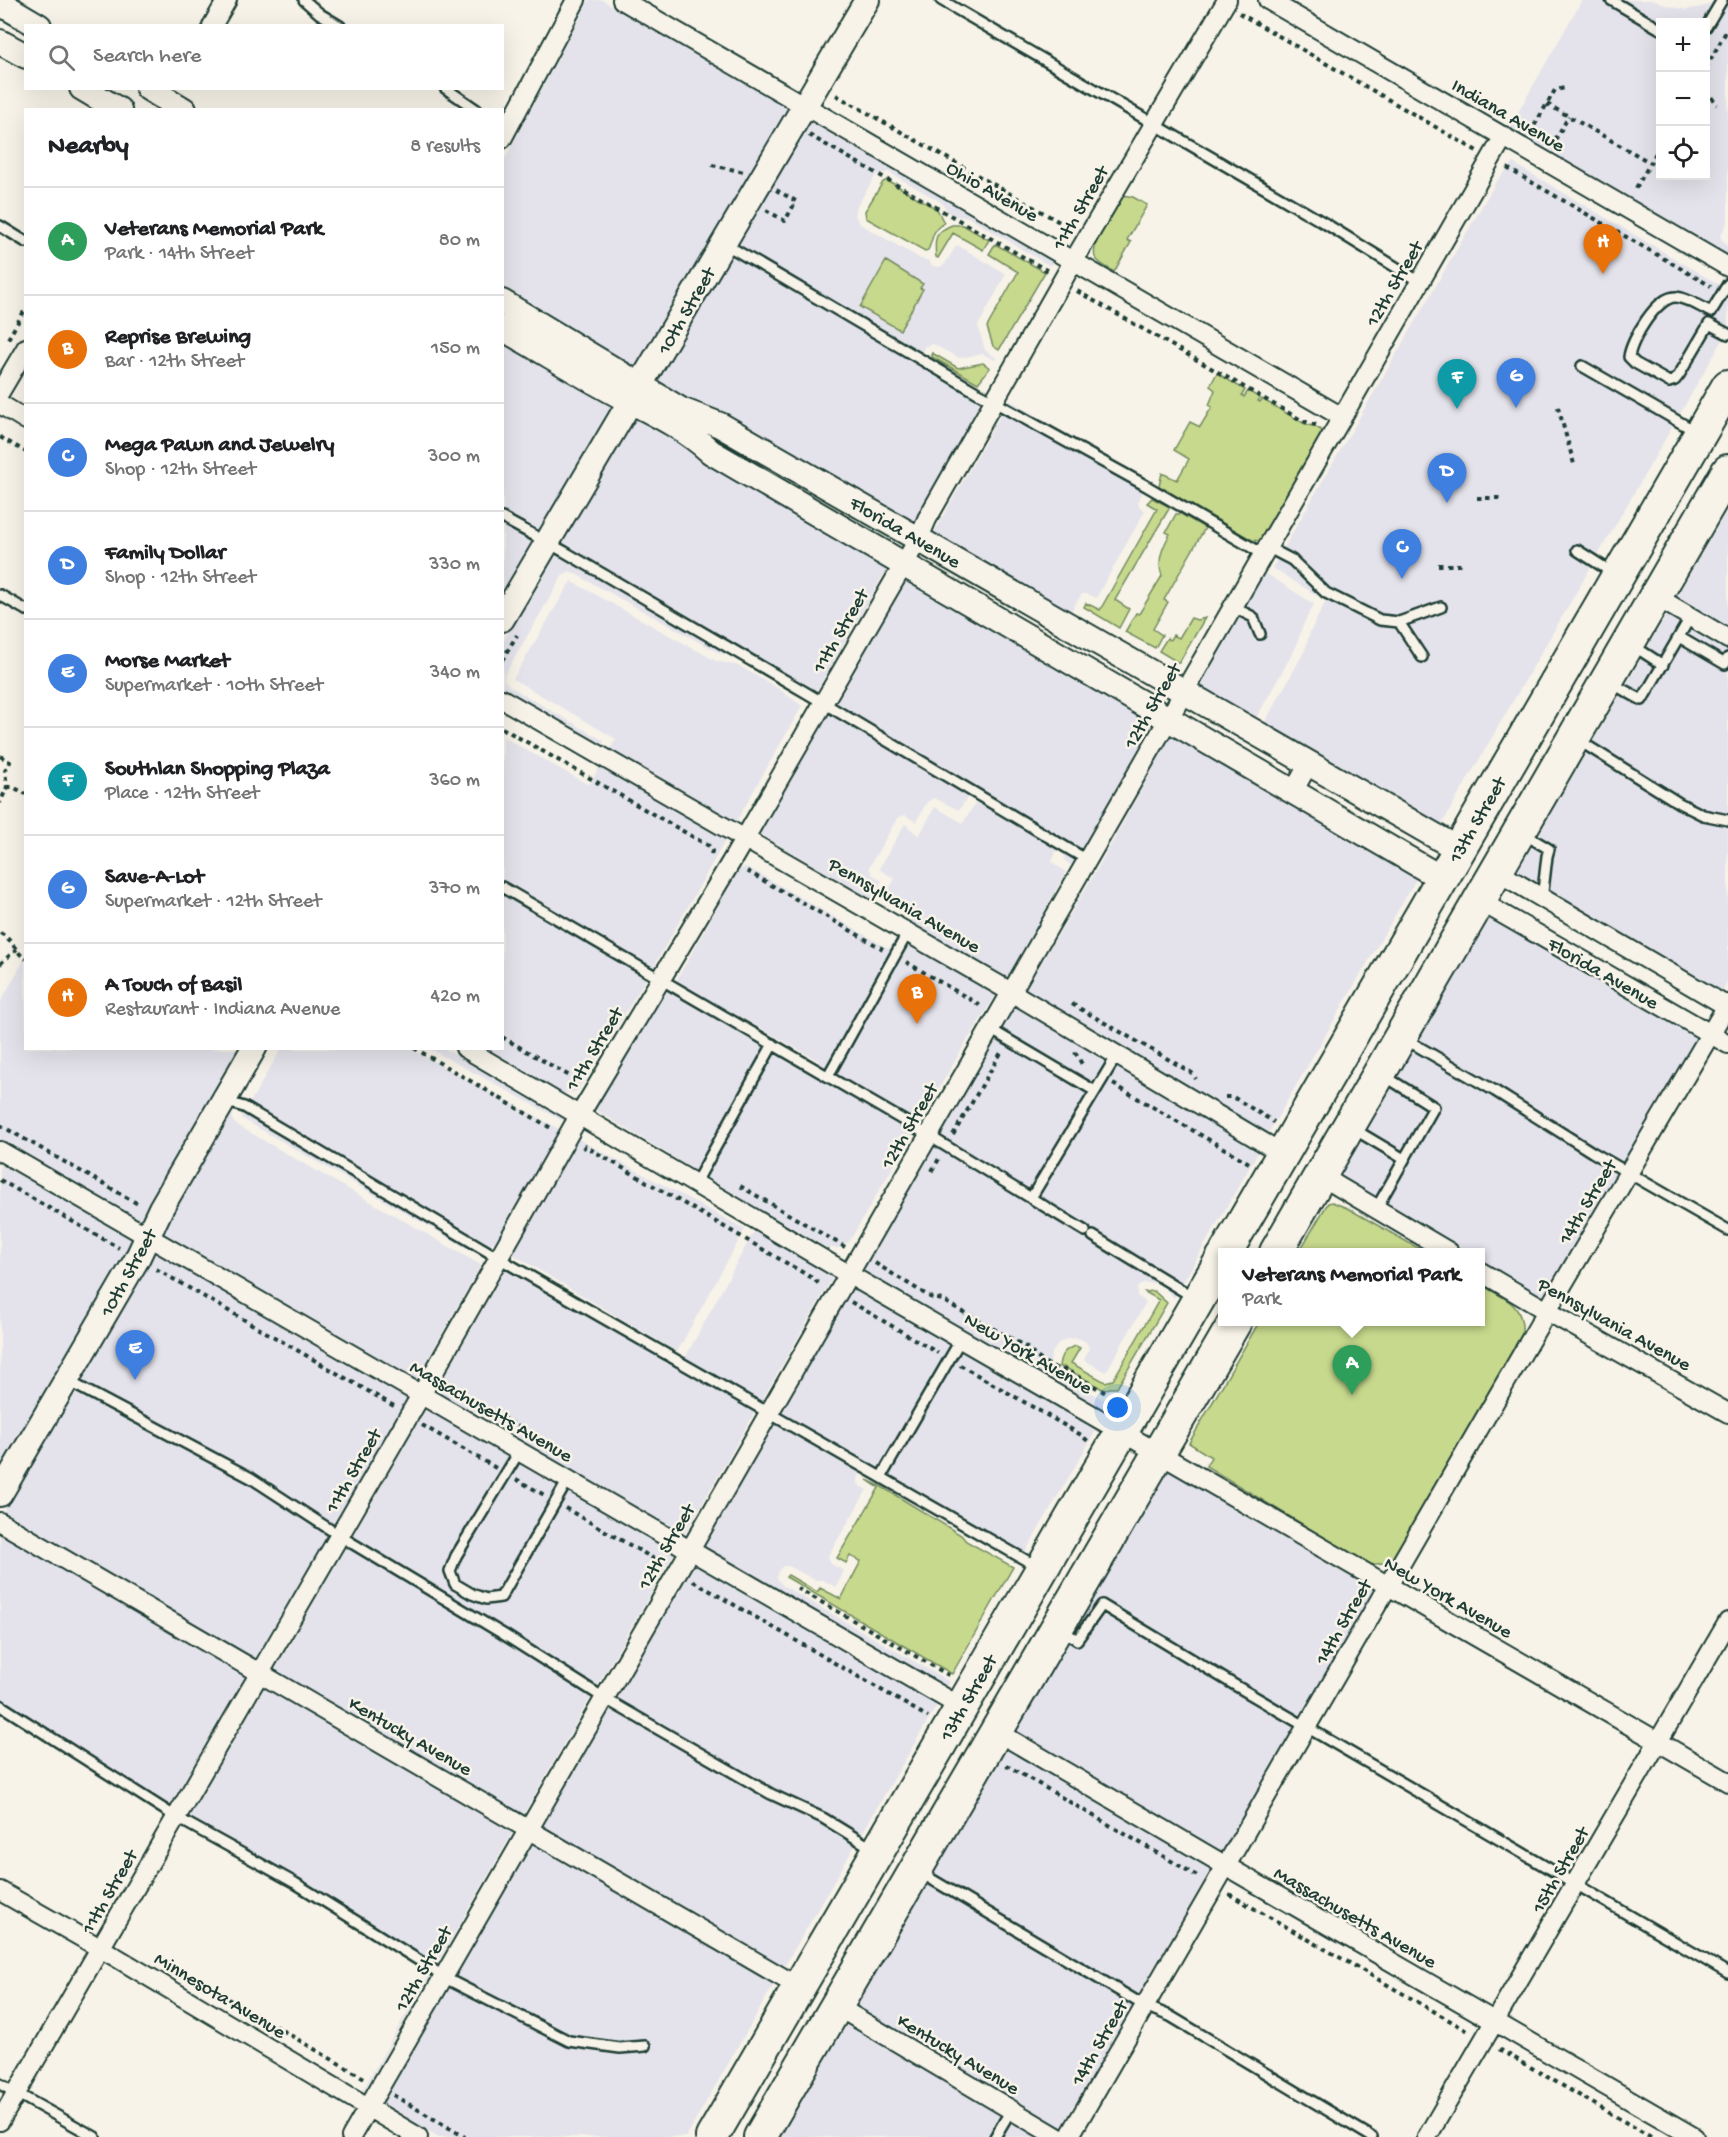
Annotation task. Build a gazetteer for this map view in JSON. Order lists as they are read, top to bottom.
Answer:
{
  "streets": {
    "highway": ["13th Street"],
    "main road": ["10th Street", "Florida Avenue"],
    "street": [
      "Indiana Avenue",
      "Ohio Avenue",
      "11th Street",
      "12th Street",
      "Pennsylvania Avenue",
      "14th Street",
      "New York Avenue",
      "Massachusetts Avenue",
      "Kentucky Avenue",
      "15th Street",
      "Minnesota Avenue"
    ]
  },
  "crossings": [
    ["Indiana Avenue", "12th Street"],
    ["Ohio Avenue", "11th Street"],
    ["Ohio Avenue", "12th Street"],
    ["Ohio Avenue", "10th Street"],
    ["11th Street", "Florida Avenue"],
    ["11th Street", "Pennsylvania Avenue"],
    ["11th Street", "New York Avenue"],
    ["11th Street", "Massachusetts Avenue"],
    ["11th Street", "Kentucky Avenue"],
    ["11th Street", "Minnesota Avenue"],
    ["12th Street", "Florida Avenue"],
    ["12th Street", "Pennsylvania Avenue"],
    ["12th Street", "New York Avenue"],
    ["12th Street", "Massachusetts Avenue"],
    ["12th Street", "Kentucky Avenue"],
    ["12th Street", "Minnesota Avenue"],
    ["10th Street", "Florida Avenue"],
    ["10th Street", "Massachusetts Avenue"],
    ["Florida Avenue", "13th Street"],
    ["Florida Avenue", "14th Street"],
    ["13th Street", "Pennsylvania Avenue"],
    ["13th Street", "New York Avenue"],
    ["13th Street", "Massachusetts Avenue"],
    ["13th Street", "Kentucky Avenue"],
    ["Pennsylvania Avenue", "14th Street"],
    ["14th Street", "New York Avenue"],
    ["14th Street", "Massachusetts Avenue"],
    ["New York Avenue", "15th Street"],
    ["Massachusetts Avenue", "15th Street"]
  ],
  "page": {
    "map_buttons": ["+", "−"],
    "search": "Search here",
    "heading": ["Nearby", "8 results"],
    "list": [
      {
        "mark": "A",
        "name": "Veterans Memorial Park",
        "note": "Park · 14th Street",
        "value": "80 m"
      },
      {
        "mark": "B",
        "name": "Reprise Brewing",
        "note": "Bar · 12th Street",
        "value": "150 m"
      },
      {
        "mark": "C",
        "name": "Mega Pawn and Jewelry",
        "note": "Shop · 12th Street",
        "value": "300 m"
      },
      {
        "mark": "D",
        "name": "Family Dollar",
        "note": "Shop · 12th Street",
        "value": "330 m"
      },
      {
        "mark": "E",
        "name": "Morse Market",
        "note": "Supermarket · 10th Street",
        "value": "340 m"
      },
      {
        "mark": "F",
        "name": "Southlan Shopping Plaza",
        "note": "Place · 12th Street",
        "value": "360 m"
      },
      {
        "mark": "G",
        "name": "Save-A-Lot",
        "note": "Supermarket · 12th Street",
        "value": "370 m"
      },
      {
        "mark": "H",
        "name": "A Touch of Basil",
        "note": "Restaurant · Indiana Avenue",
        "value": "420 m"
      }
    ],
    "pins": [
      "H",
      "G",
      "F",
      "D",
      "C",
      "B",
      "E",
      "A"
    ],
    "popup": ["Veterans Memorial Park", "Park"]
  }
}
